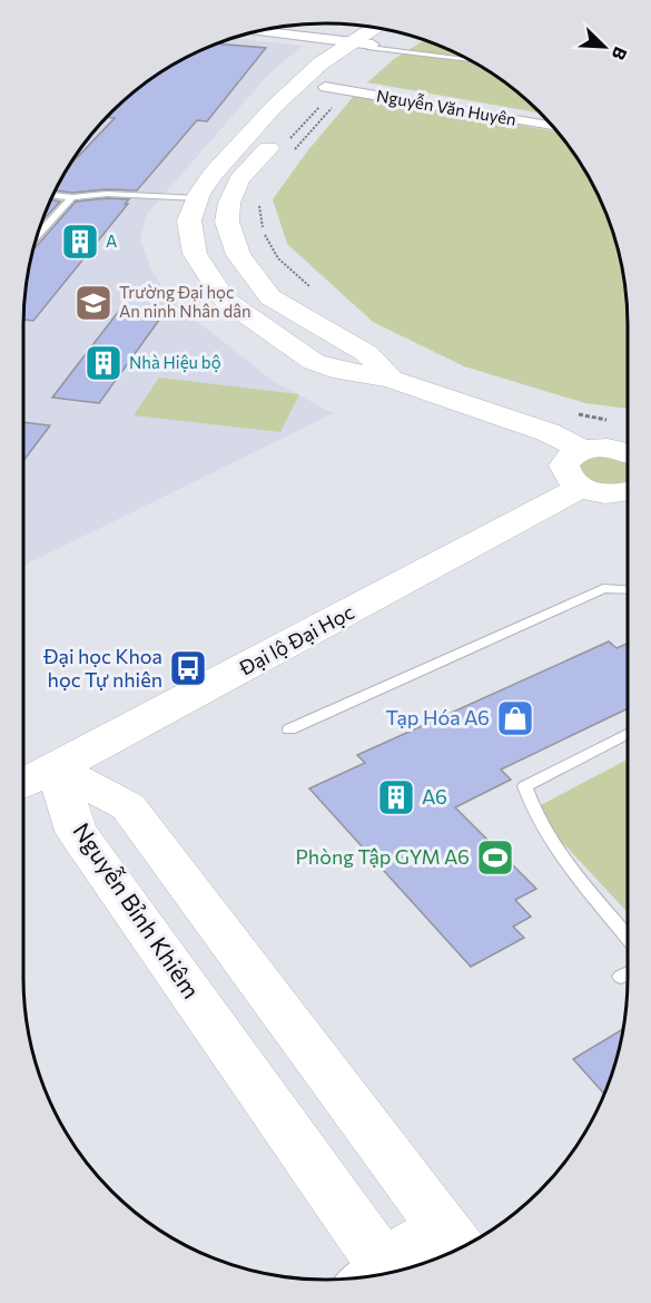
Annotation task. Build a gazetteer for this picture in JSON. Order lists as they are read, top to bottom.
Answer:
{
  "streets": {
    "street": ["Nguyễn Văn Huyên", "Đại lộ Đại Học", "Nguyễn Bỉnh Khiêm"]
  },
  "crossings": [
    ["Đại lộ Đại Học", "Nguyễn Bỉnh Khiêm"]
  ],
  "places": {
    "building": ["A", "Nhà Hiệu bộ", "A6"],
    "school or university": ["Trường Đại học An ninh Nhân dân"],
    "bus stop": ["Đại học Khoa học Tự nhiên"],
    "shop": ["Tạp Hóa A6"],
    "sports": ["Phòng Tập GYM A6"]
  },
  "north": "bottom right"
}
